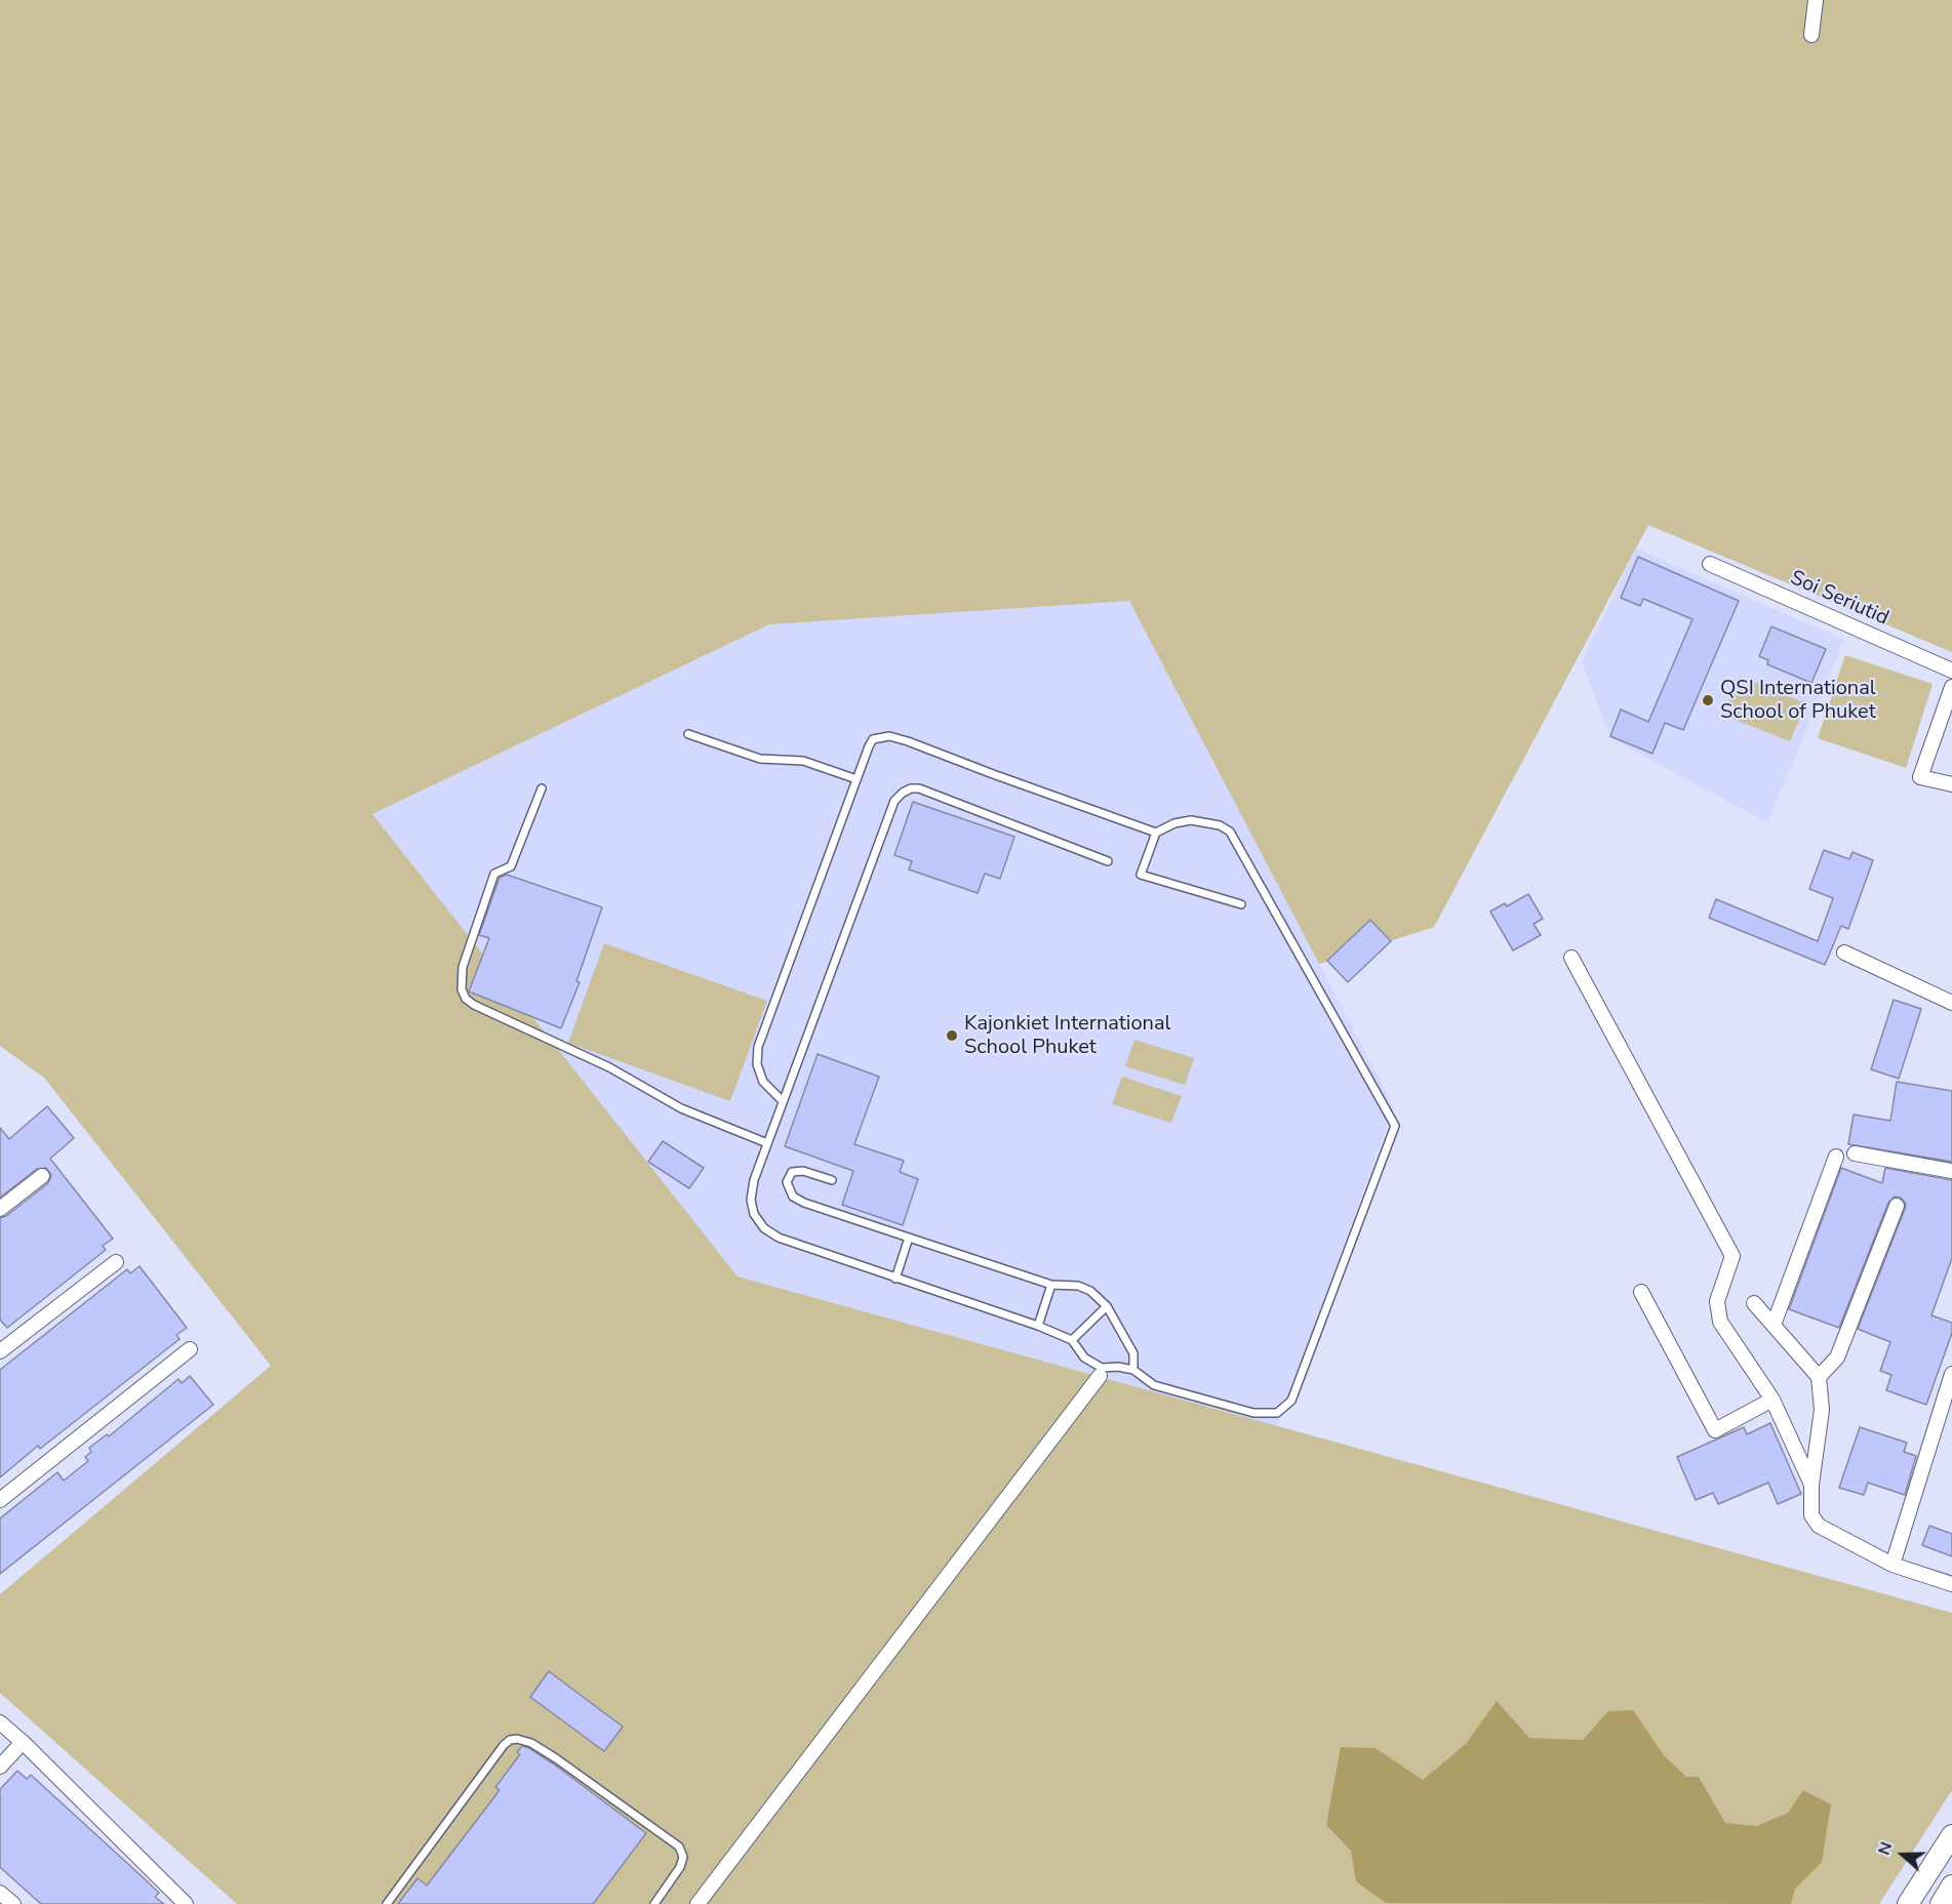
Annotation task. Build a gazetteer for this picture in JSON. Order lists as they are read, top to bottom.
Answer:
{
  "streets": {
    "street": ["Soi Seriutid"]
  },
  "places": ["QSI International School of Phuket", "Kajonkiet International School Phuket"],
  "north": "left"
}
